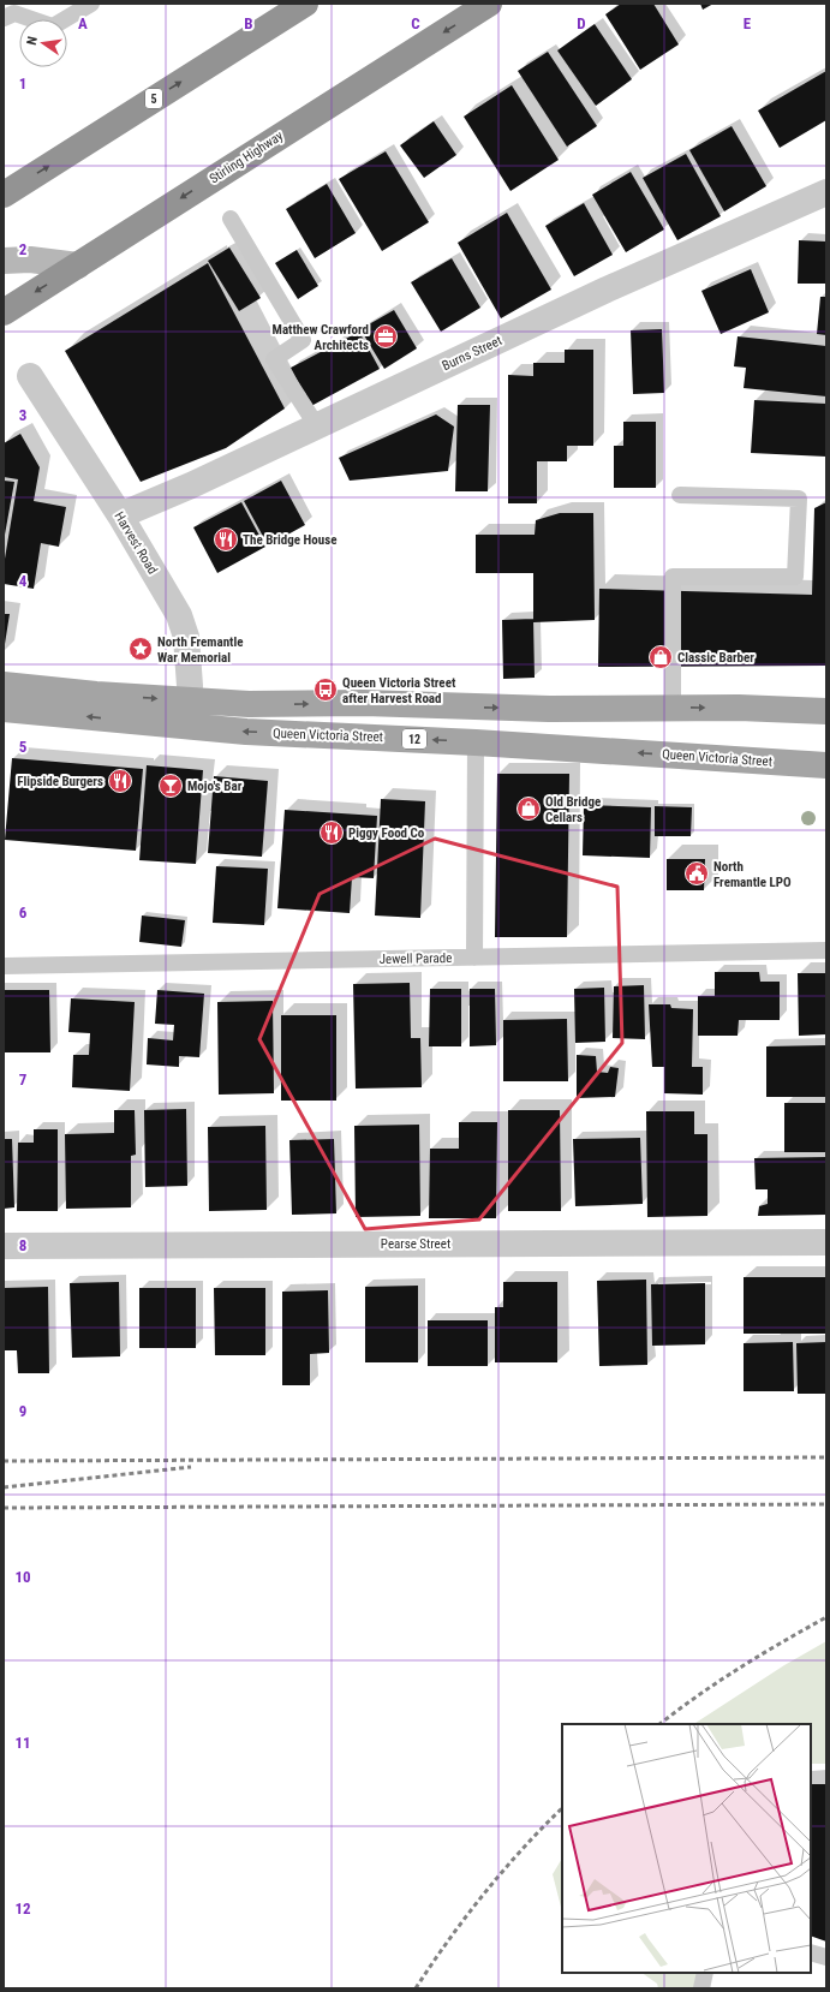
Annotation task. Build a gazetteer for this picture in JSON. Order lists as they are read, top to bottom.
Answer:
{
  "streets": {
    "highway": ["5", "Stirling Highway"],
    "main road": ["Queen Victoria Street", "12"],
    "street": ["Burns Street", "Harvest Road", "Pearse Street"],
    "lane": ["Jewell Parade"]
  },
  "crossings": [
    ["Burns Street", "Harvest Road"],
    ["Harvest Road", "Queen Victoria Street"]
  ],
  "places": {
    "office": ["Matthew Crawford Architects"],
    "restaurant": ["The Bridge House", "Flipside Burgers", "Piggy Food Co"],
    "place": ["North Fremantle War Memorial"],
    "shop": ["Classic Barber", "Old Bridge Cellars"],
    "bus stop": ["Queen Victoria Street after Harvest Road"],
    "bar": ["Mojo's Bar"],
    "public building": ["North Fremantle LPO"]
  },
  "north": "left",
  "grid": {
    "columns": [
      "A",
      "B",
      "C",
      "D",
      "E"
    ],
    "rows": [
      "1",
      "2",
      "3",
      "4",
      "5",
      "6",
      "7",
      "8",
      "9",
      "10",
      "11",
      "12"
    ]
  }
}
